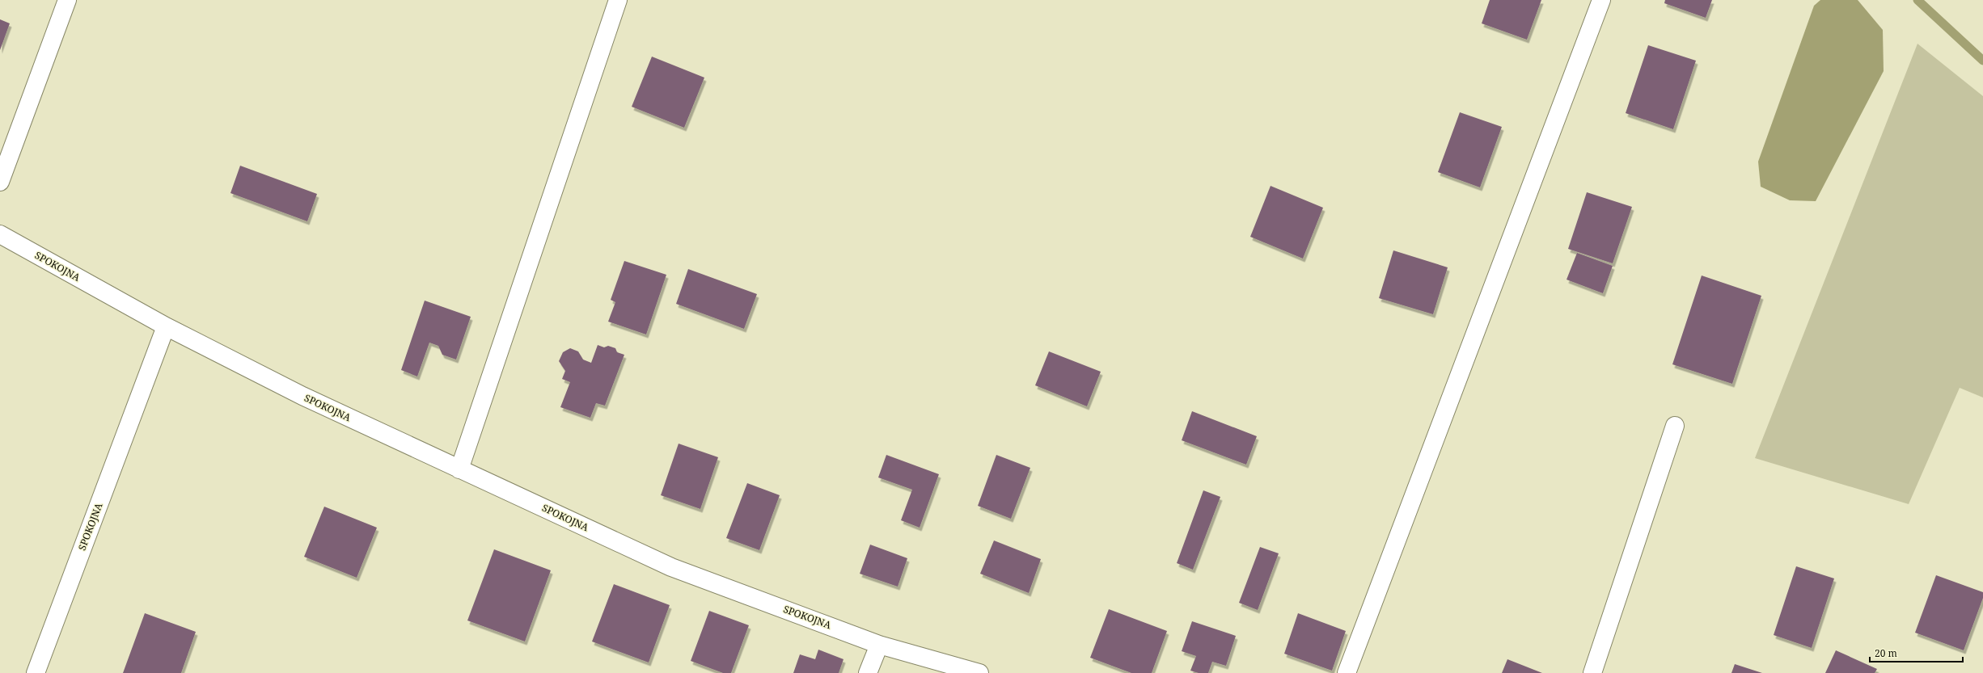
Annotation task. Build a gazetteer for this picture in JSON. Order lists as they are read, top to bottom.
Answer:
{
  "streets": {
    "street": ["SPOKOJNA"]
  },
  "scale_bar": "20 m"
}
